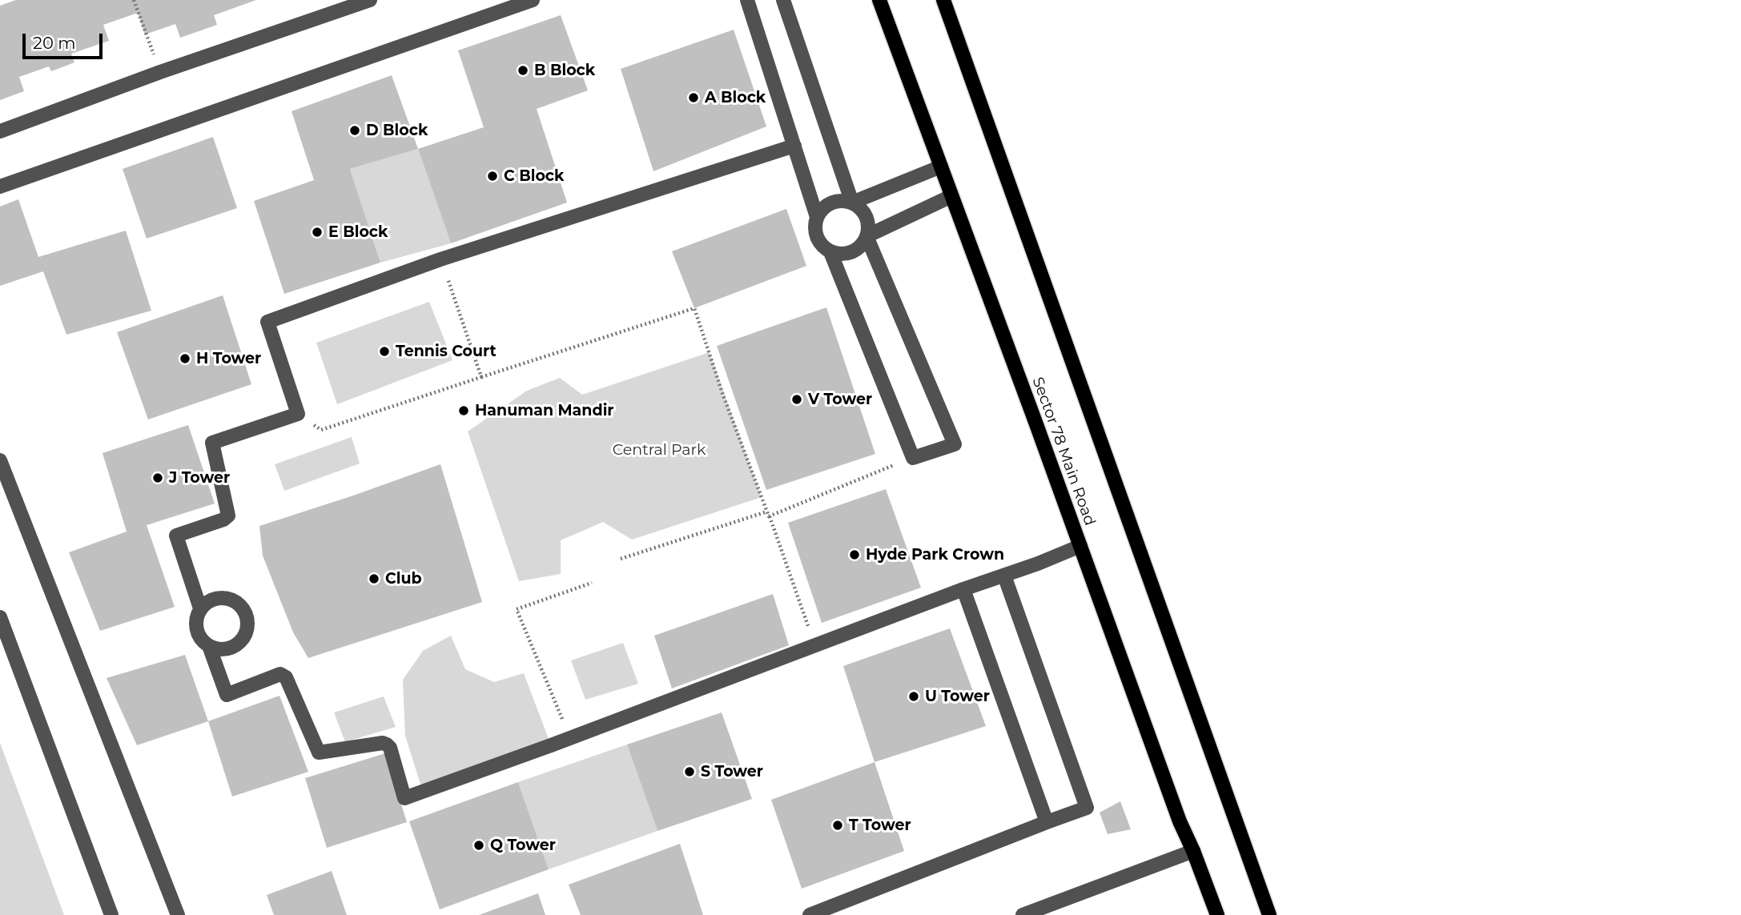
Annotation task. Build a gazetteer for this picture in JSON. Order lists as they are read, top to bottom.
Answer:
{
  "streets": {
    "main road": ["Sector 78 Main Road"]
  },
  "parks": ["Central Park"],
  "places": [
    "B Block",
    "A Block",
    "D Block",
    "C Block",
    "E Block",
    "Tennis Court",
    "H Tower",
    "V Tower",
    "Hanuman Mandir",
    "J Tower",
    "Hyde Park Crown",
    "Club",
    "U Tower",
    "S Tower",
    "T Tower",
    "Q Tower"
  ],
  "scale_bar": "20 m"
}
